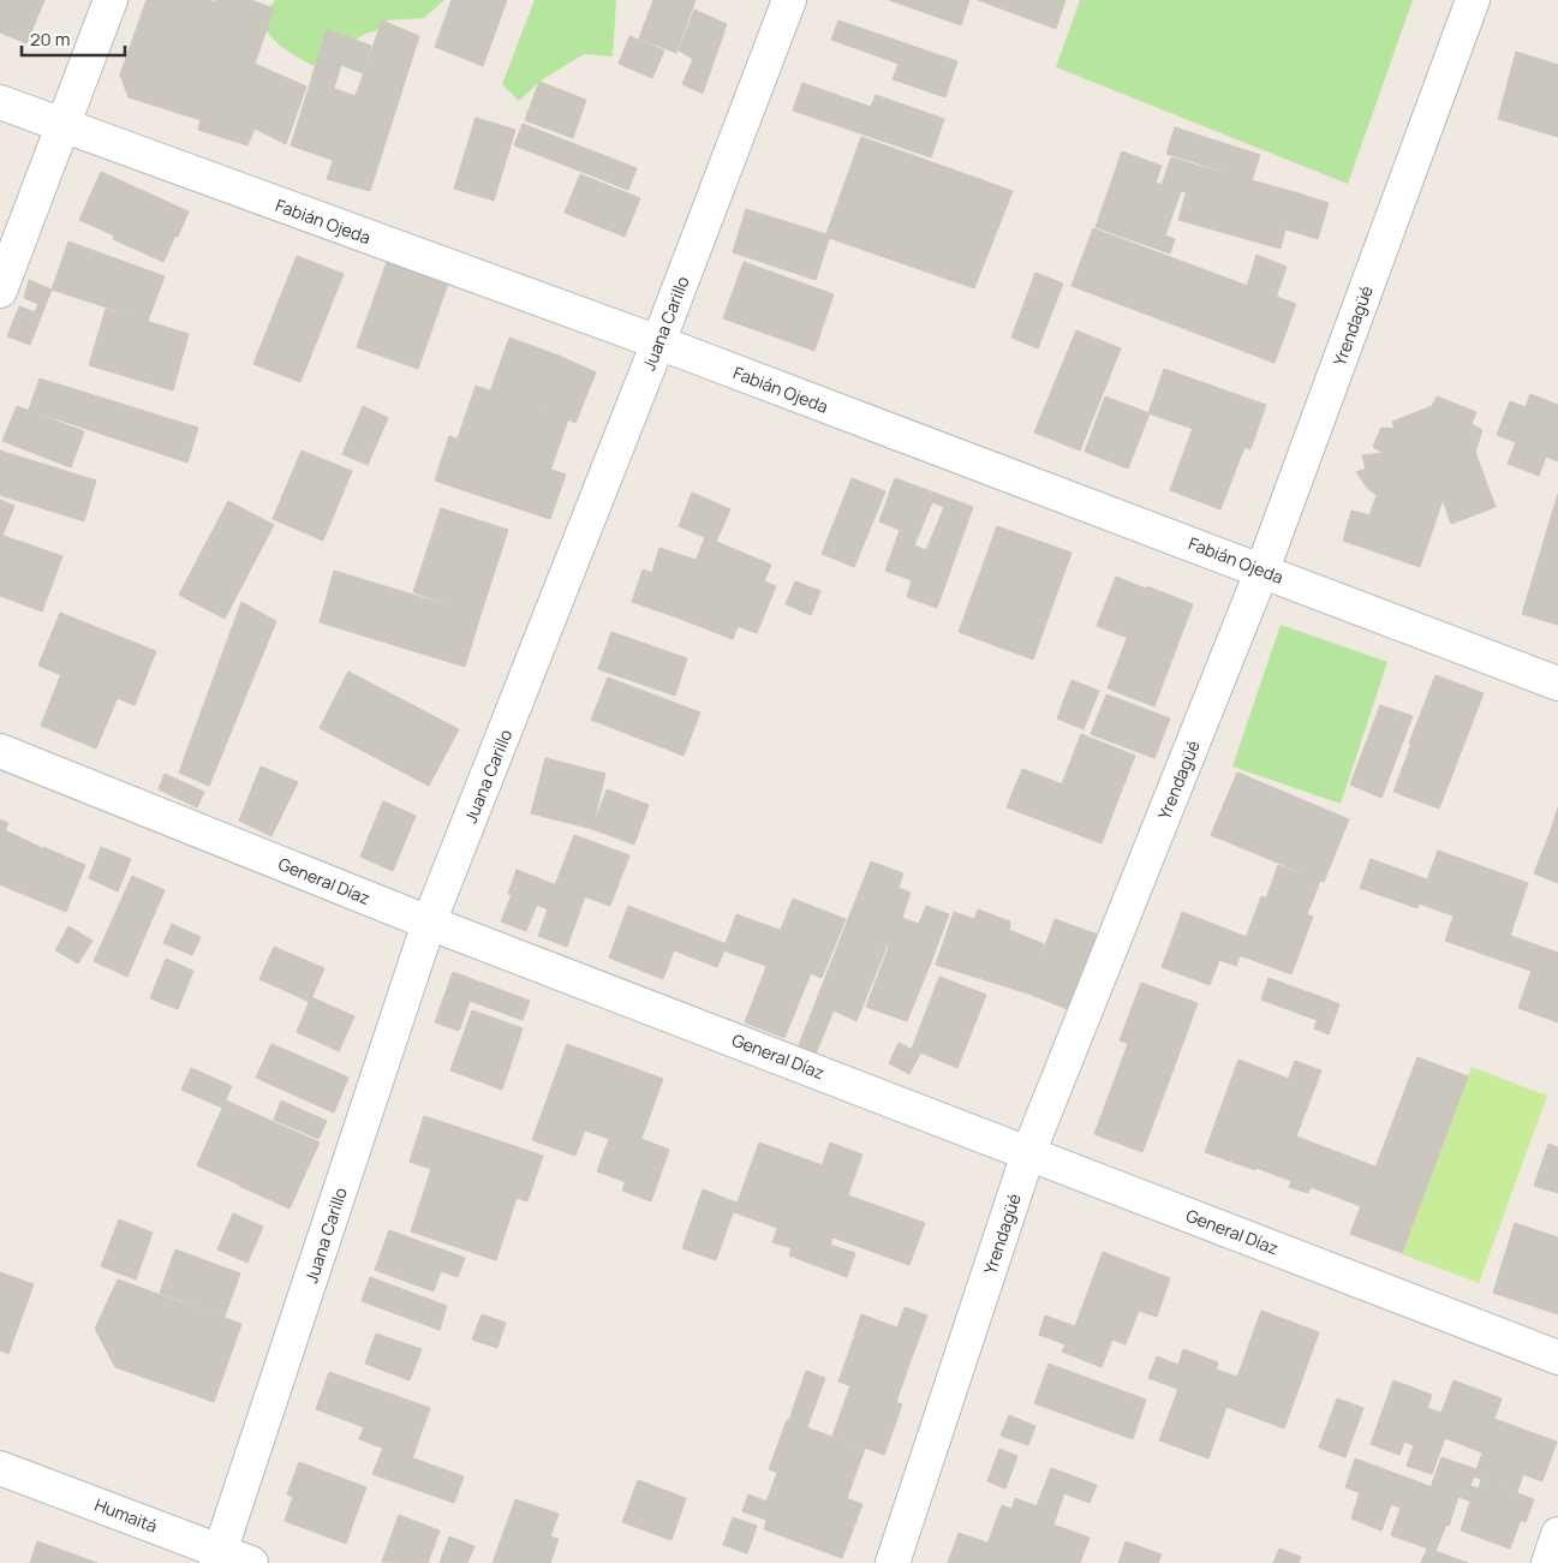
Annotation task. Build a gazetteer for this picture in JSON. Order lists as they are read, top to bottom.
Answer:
{
  "streets": {
    "street": [
      "Fabián Ojeda",
      "Juana Carillo",
      "Yrendagüé",
      "General Díaz",
      "Humaitá"
    ]
  },
  "crossings": [
    ["Fabián Ojeda", "Juana Carillo"],
    ["Fabián Ojeda", "Yrendagüé"],
    ["Juana Carillo", "General Díaz"],
    ["Juana Carillo", "Humaitá"],
    ["Yrendagüé", "General Díaz"]
  ],
  "scale_bar": "20 m"
}
